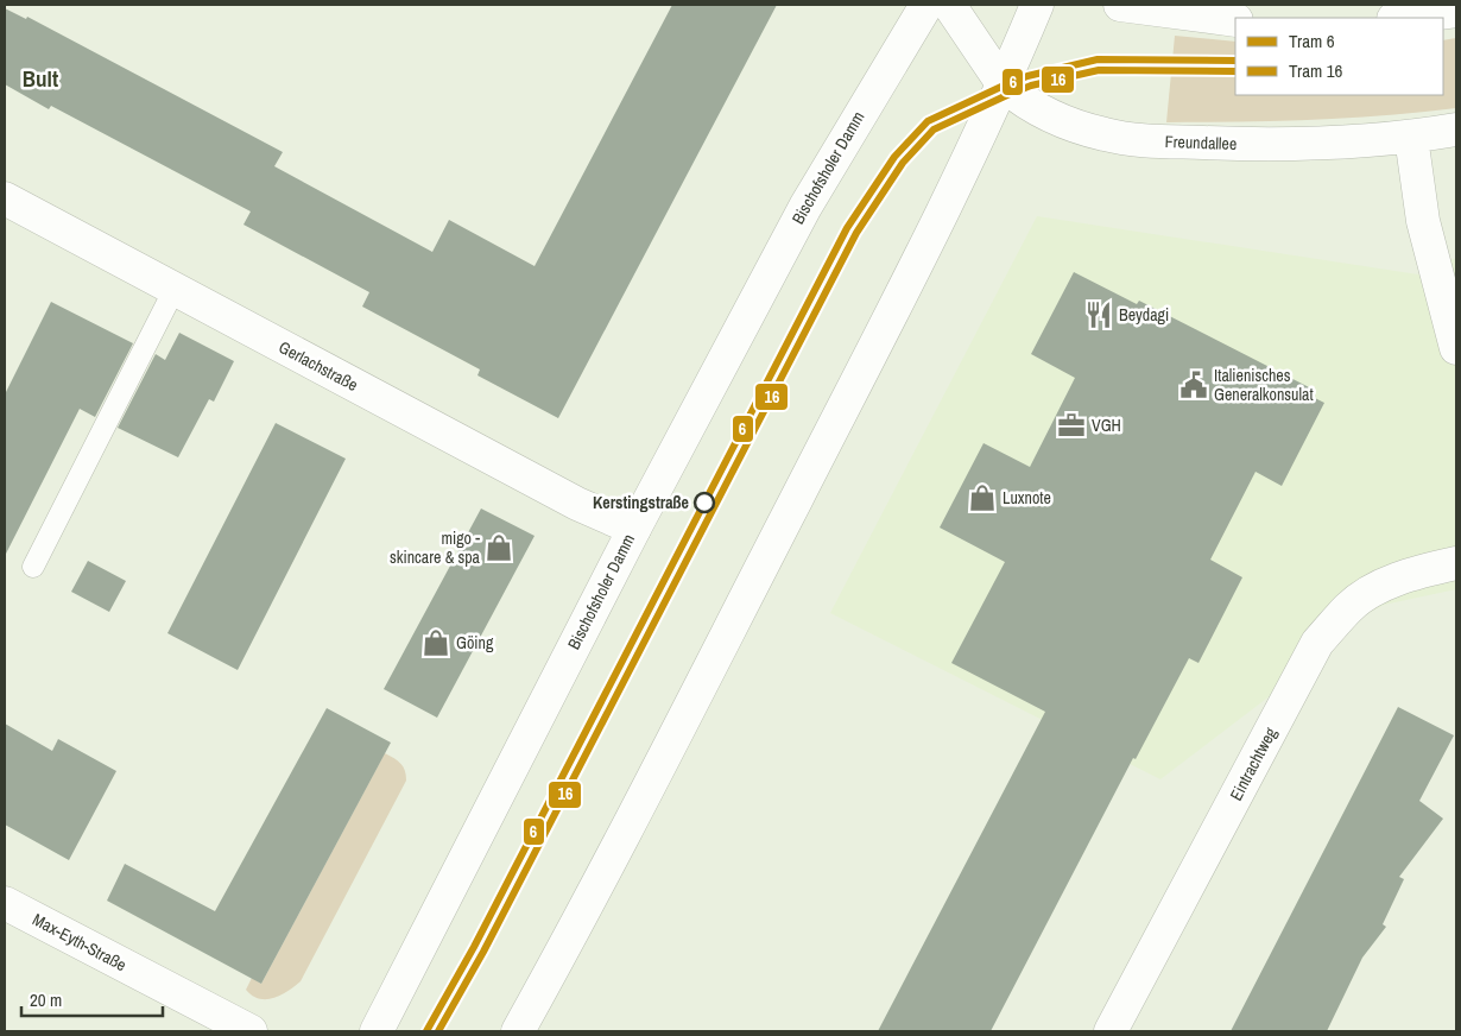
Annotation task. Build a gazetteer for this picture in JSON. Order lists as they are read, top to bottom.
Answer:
{
  "streets": {
    "street": [
      "Freundallee",
      "Bischofsholer Damm",
      "Gerlachstraße",
      "Eintrachtweg",
      "Max-Eyth-Straße"
    ]
  },
  "crossings": [
    ["Bischofsholer Damm", "Gerlachstraße"]
  ],
  "districts": ["Bult"],
  "places": {
    "restaurant": ["Beydagi"],
    "public building": ["Italienisches Generalkonsulat"],
    "office": ["VGH"],
    "shop": ["Luxnote", "migo - skincare & spa", "Göing"],
    "other": ["Kerstingstraße"]
  },
  "lines": ["tram line 6", "tram line 16"],
  "legend": ["Tram 6", "Tram 16"],
  "scale_bar": "20 m"
}
